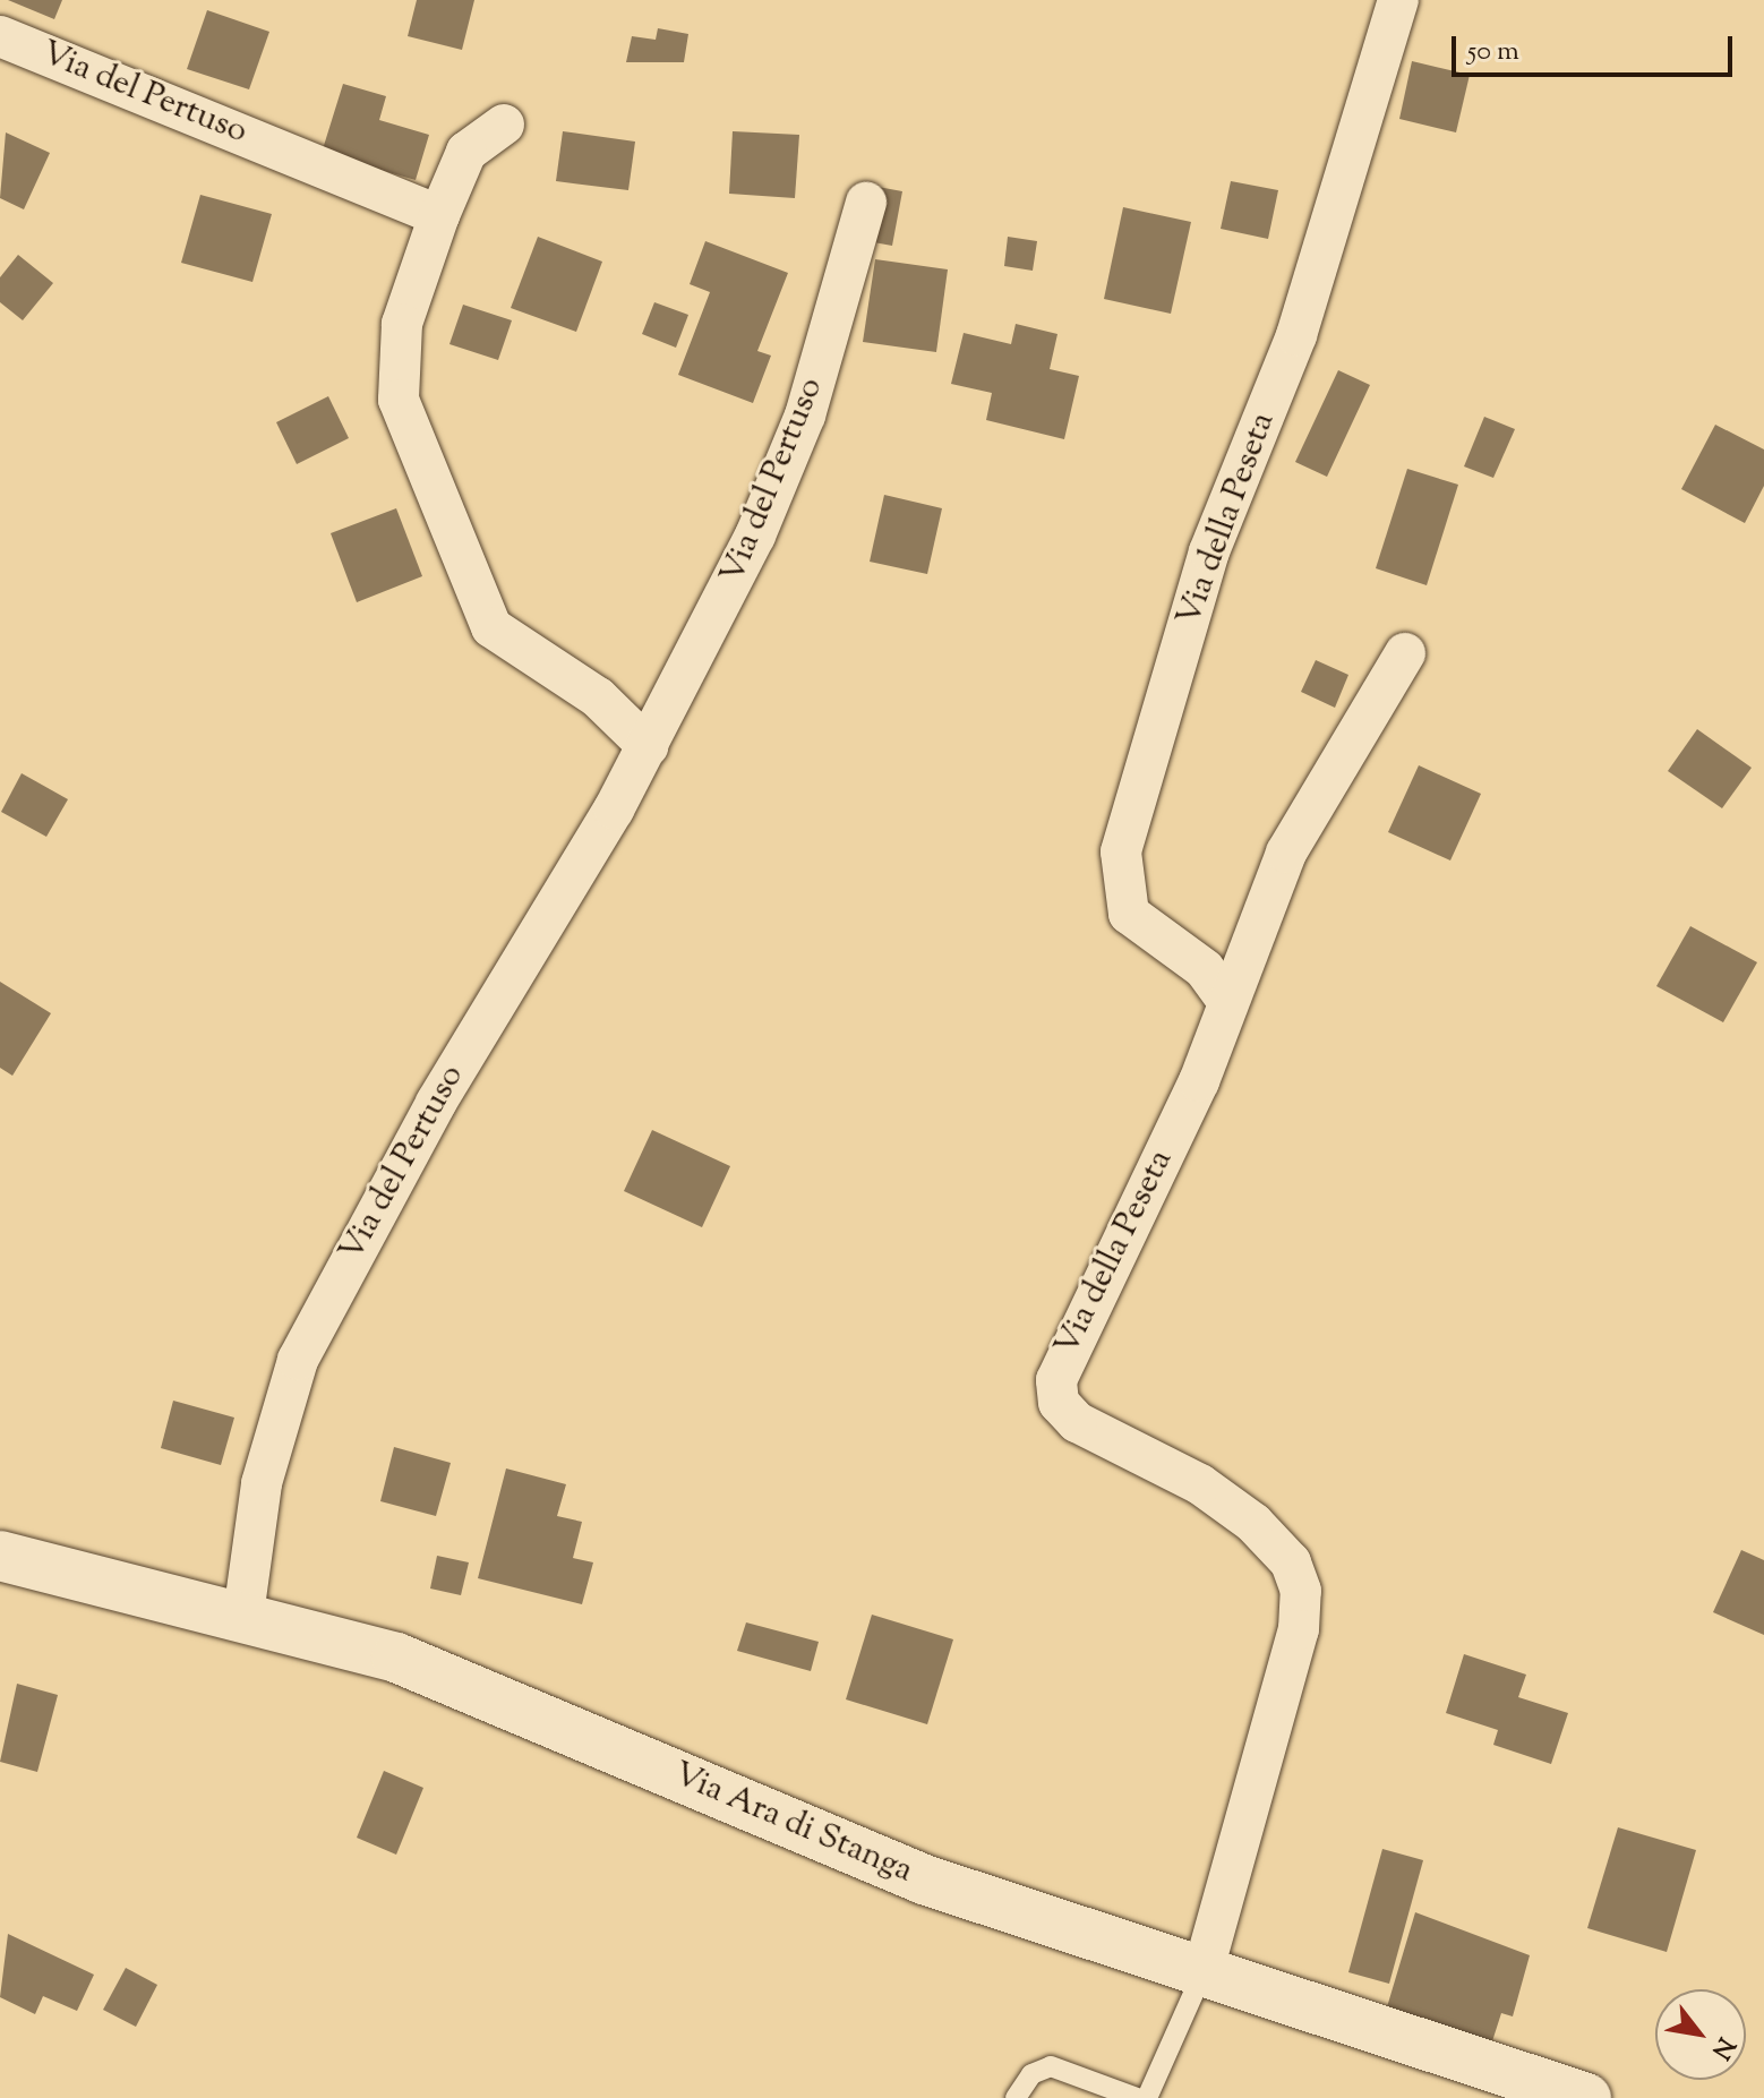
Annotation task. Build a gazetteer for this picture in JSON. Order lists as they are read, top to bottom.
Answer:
{
  "streets": {
    "street": ["Via del Pertuso", "Via della Peseta", "Via Ara di Stanga"]
  },
  "crossings": [
    ["Via del Pertuso", "Via Ara di Stanga"],
    ["Via della Peseta", "Via Ara di Stanga"]
  ],
  "scale_bar": "50 m",
  "north": "bottom right"
}
